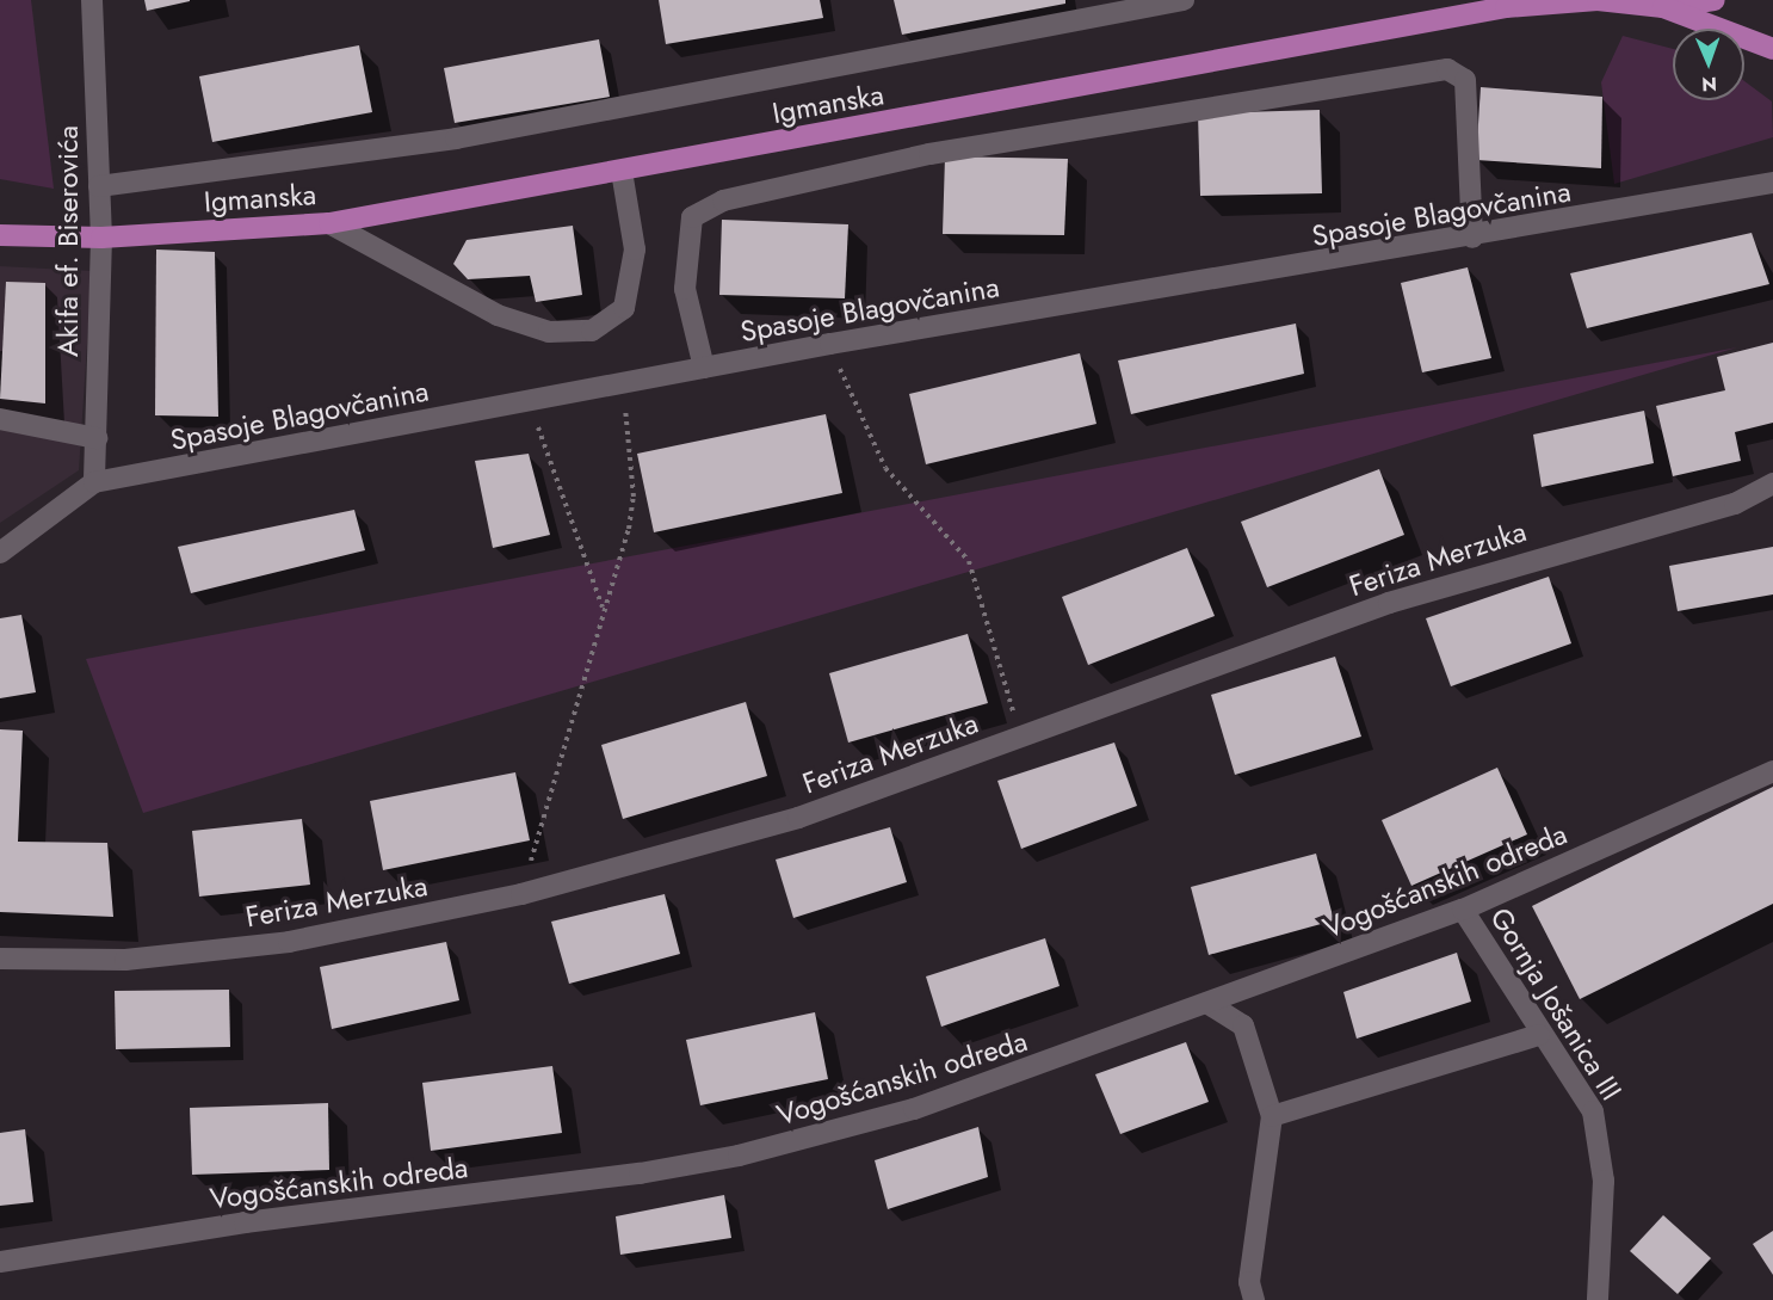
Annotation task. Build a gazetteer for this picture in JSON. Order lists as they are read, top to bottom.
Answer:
{
  "streets": {
    "main road": ["Igmanska"],
    "street": [
      "Spasoje Blagovčanina",
      "Akifa ef. Biserovića",
      "Feriza Merzuka",
      "Vogošćanskih odreda",
      "Gornja Jošanica III"
    ]
  },
  "crossings": [
    ["Igmanska", "Akifa ef. Biserovića"],
    ["Spasoje Blagovčanina", "Akifa ef. Biserovića"],
    ["Vogošćanskih odreda", "Gornja Jošanica III"]
  ],
  "north": "bottom"
}
